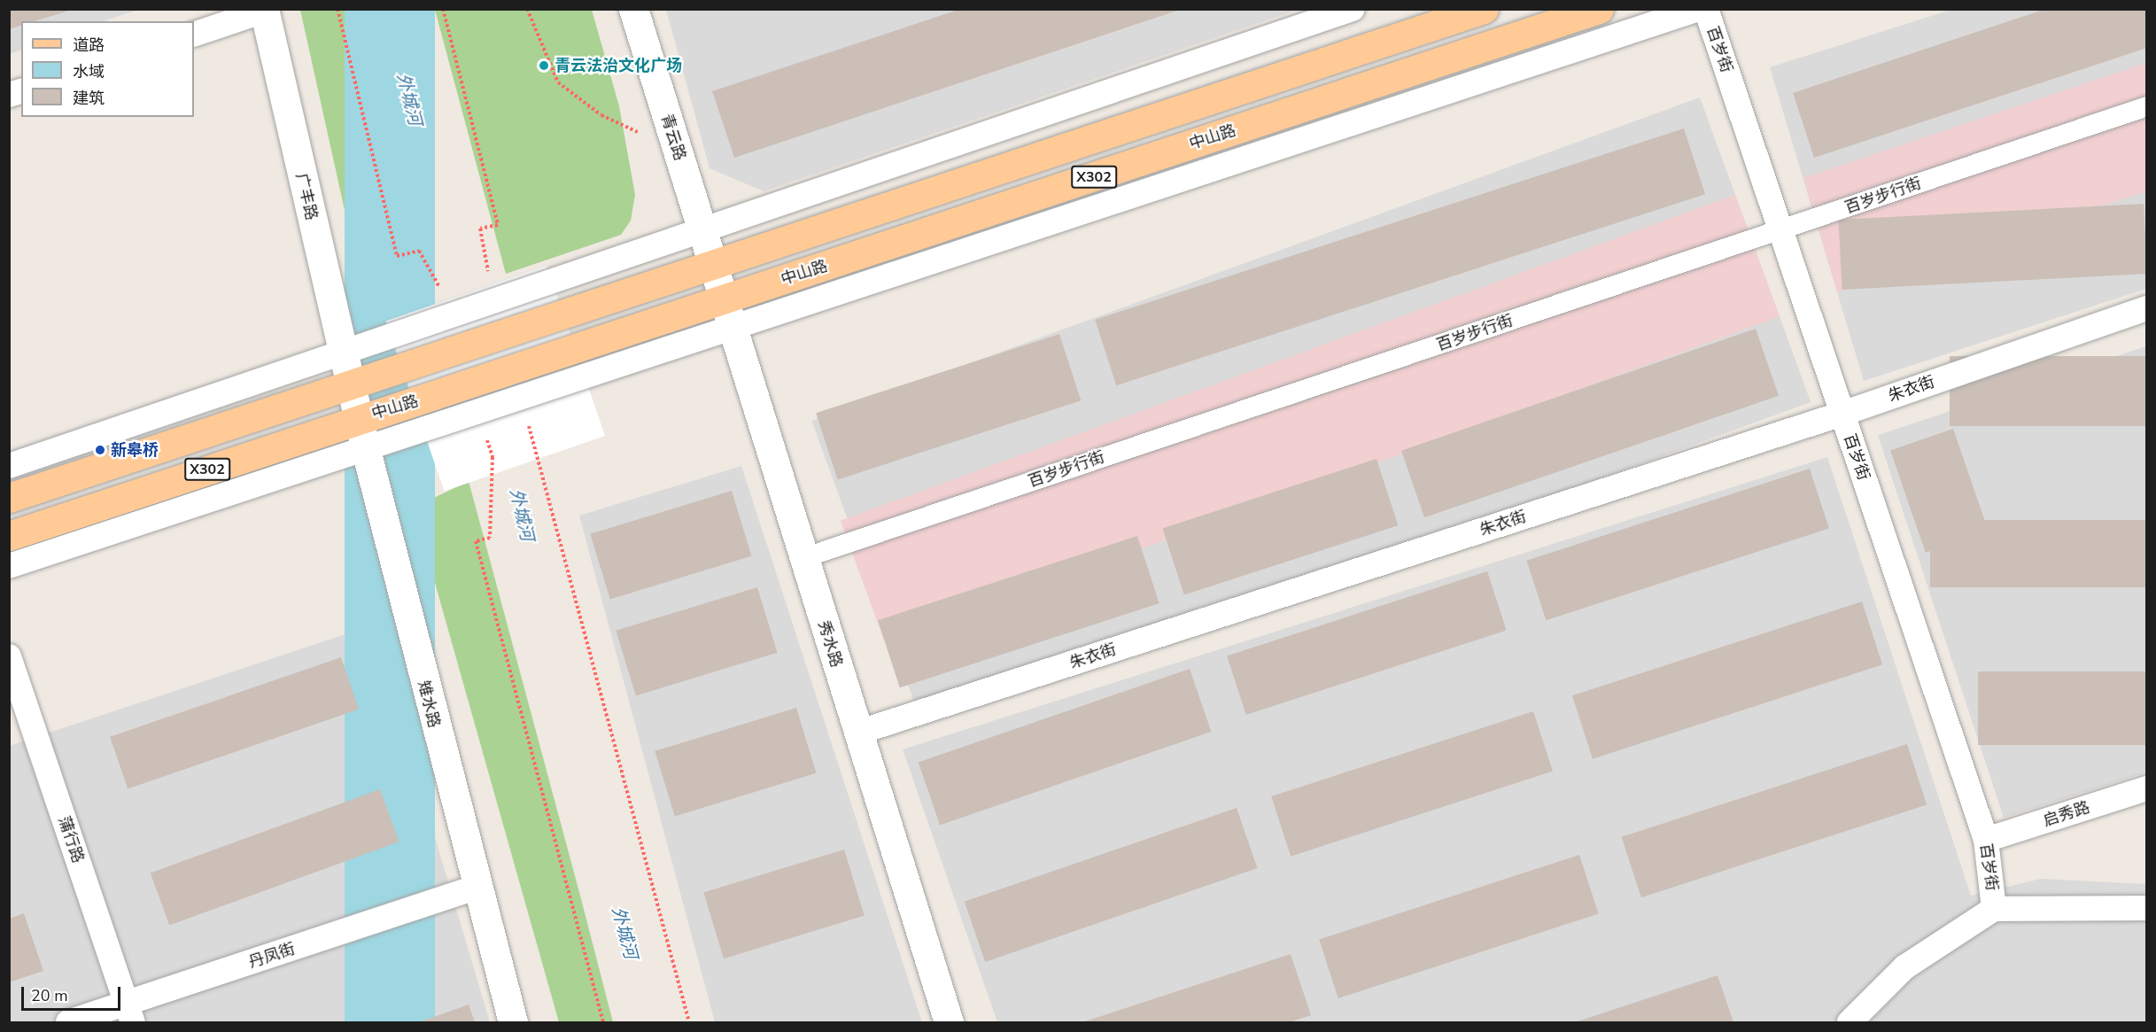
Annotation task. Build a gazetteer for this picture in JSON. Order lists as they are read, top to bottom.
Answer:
{
  "streets": {
    "main road": ["中山路", "X302"],
    "street": [
      "百岁街",
      "青云路",
      "百岁步行街",
      "广丰路",
      "朱衣街",
      "秀水路",
      "雉水路",
      "启秀路",
      "蒲行路",
      "丹凤街"
    ]
  },
  "crossings": [
    ["百岁街", "百岁步行街"],
    ["百岁街", "朱衣街"],
    ["百岁街", "启秀路"],
    ["青云路", "X302"],
    ["青云路", "秀水路"],
    ["中山路", "秀水路"],
    ["中山路", "雉水路"],
    ["X302", "广丰路"],
    ["X302", "秀水路"],
    ["X302", "雉水路"],
    ["百岁步行街", "秀水路"],
    ["广丰路", "雉水路"],
    ["朱衣街", "秀水路"],
    ["雉水路", "丹凤街"],
    ["蒲行路", "丹凤街"]
  ],
  "water": ["外城河"],
  "places": ["青云法治文化广场", "新皋桥"],
  "legend": ["道路", "水域", "建筑"],
  "scale_bar": "20 m"
}
